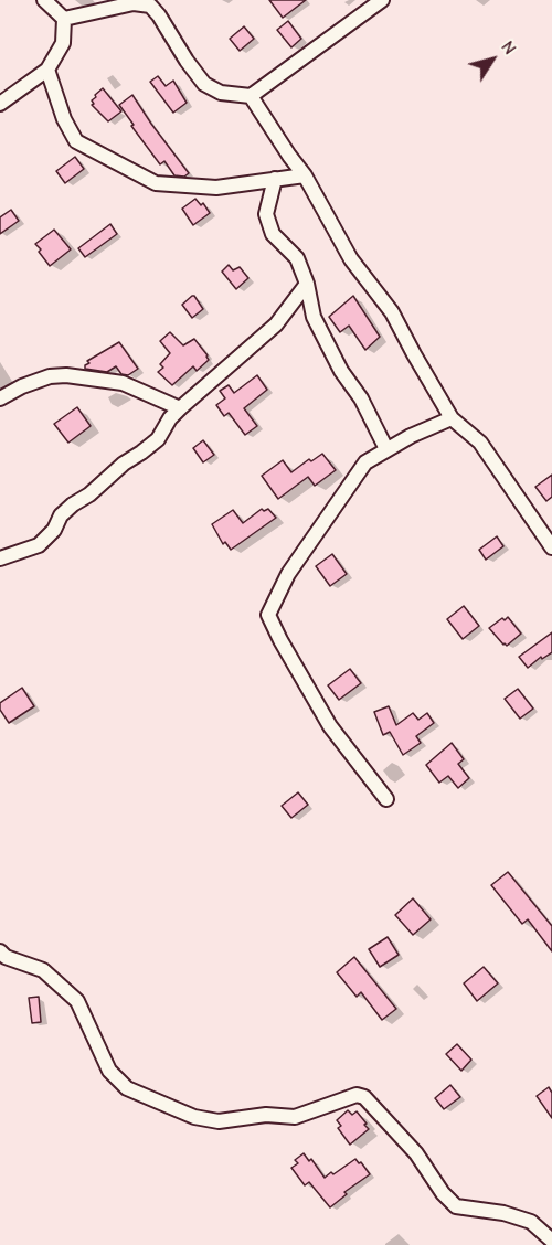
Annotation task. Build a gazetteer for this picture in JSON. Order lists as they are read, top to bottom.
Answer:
{
  "north": "top right"
}
